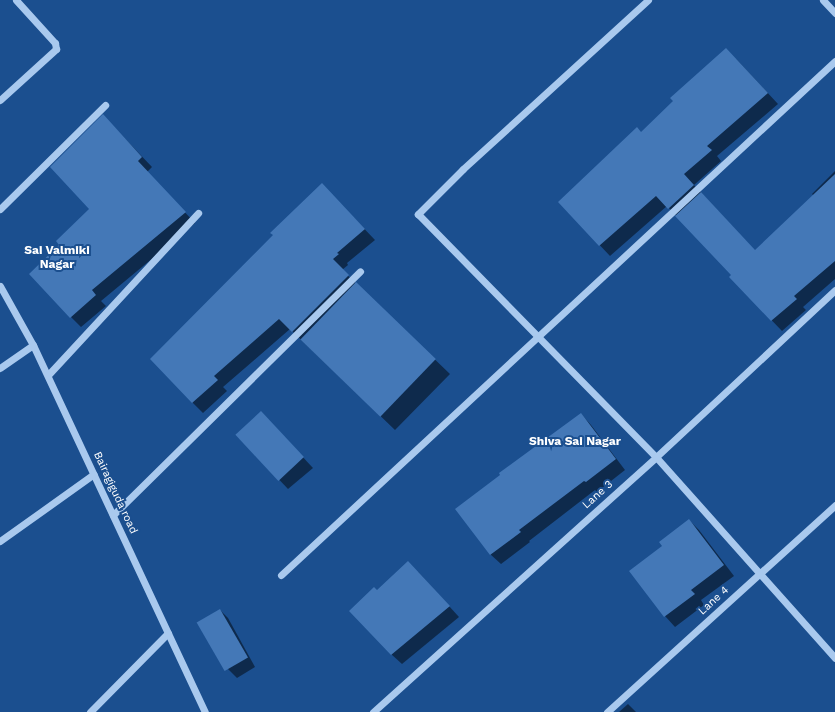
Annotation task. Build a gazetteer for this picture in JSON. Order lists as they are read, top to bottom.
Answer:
{
  "streets": {
    "street": ["Bairagiguda road", "Lane 3", "Lane 4"]
  },
  "districts": ["Sai Valmiki Nagar", "Shiva Sai Nagar"]
}
